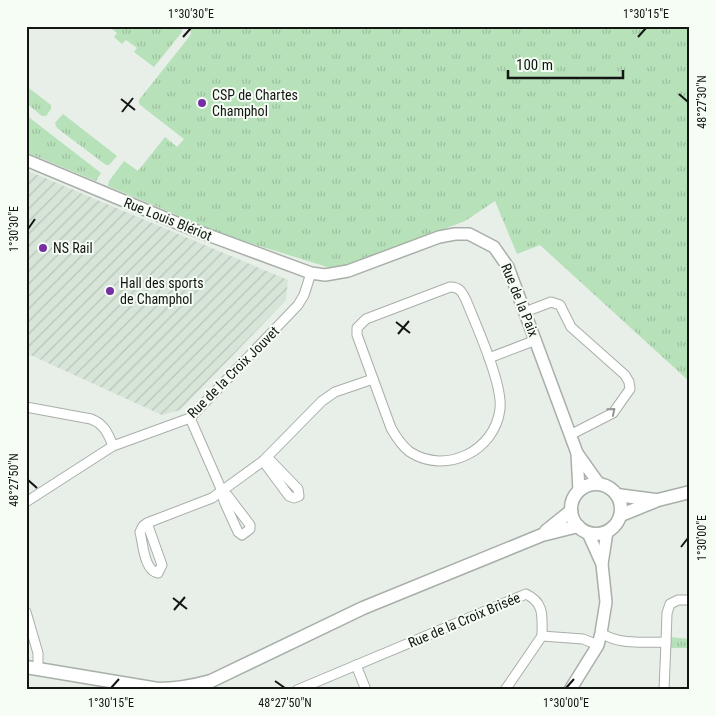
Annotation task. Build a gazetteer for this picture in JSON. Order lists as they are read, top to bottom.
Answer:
{
  "streets": {
    "street": [
      "Rue Louis Blériot",
      "Rue de la Paix",
      "Rue de la Croix Jouvet",
      "Rue de la Croix Brisée"
    ]
  },
  "crossings": [
    ["Rue Louis Blériot", "Rue de la Paix"],
    ["Rue Louis Blériot", "Rue de la Croix Jouvet"],
    ["Rue de la Paix", "Rue de la Croix Jouvet"]
  ],
  "places": ["CSP de Chartes Champhol", "NS Rail", "Hall des sports de Champhol"],
  "scale_bar": "100 m",
  "coordinates": [
    "1°30'30\"E",
    "1°30'15\"E",
    "48°27'30\"N",
    "48°27'50\"N",
    "1°30'00\"E"
  ]
}
